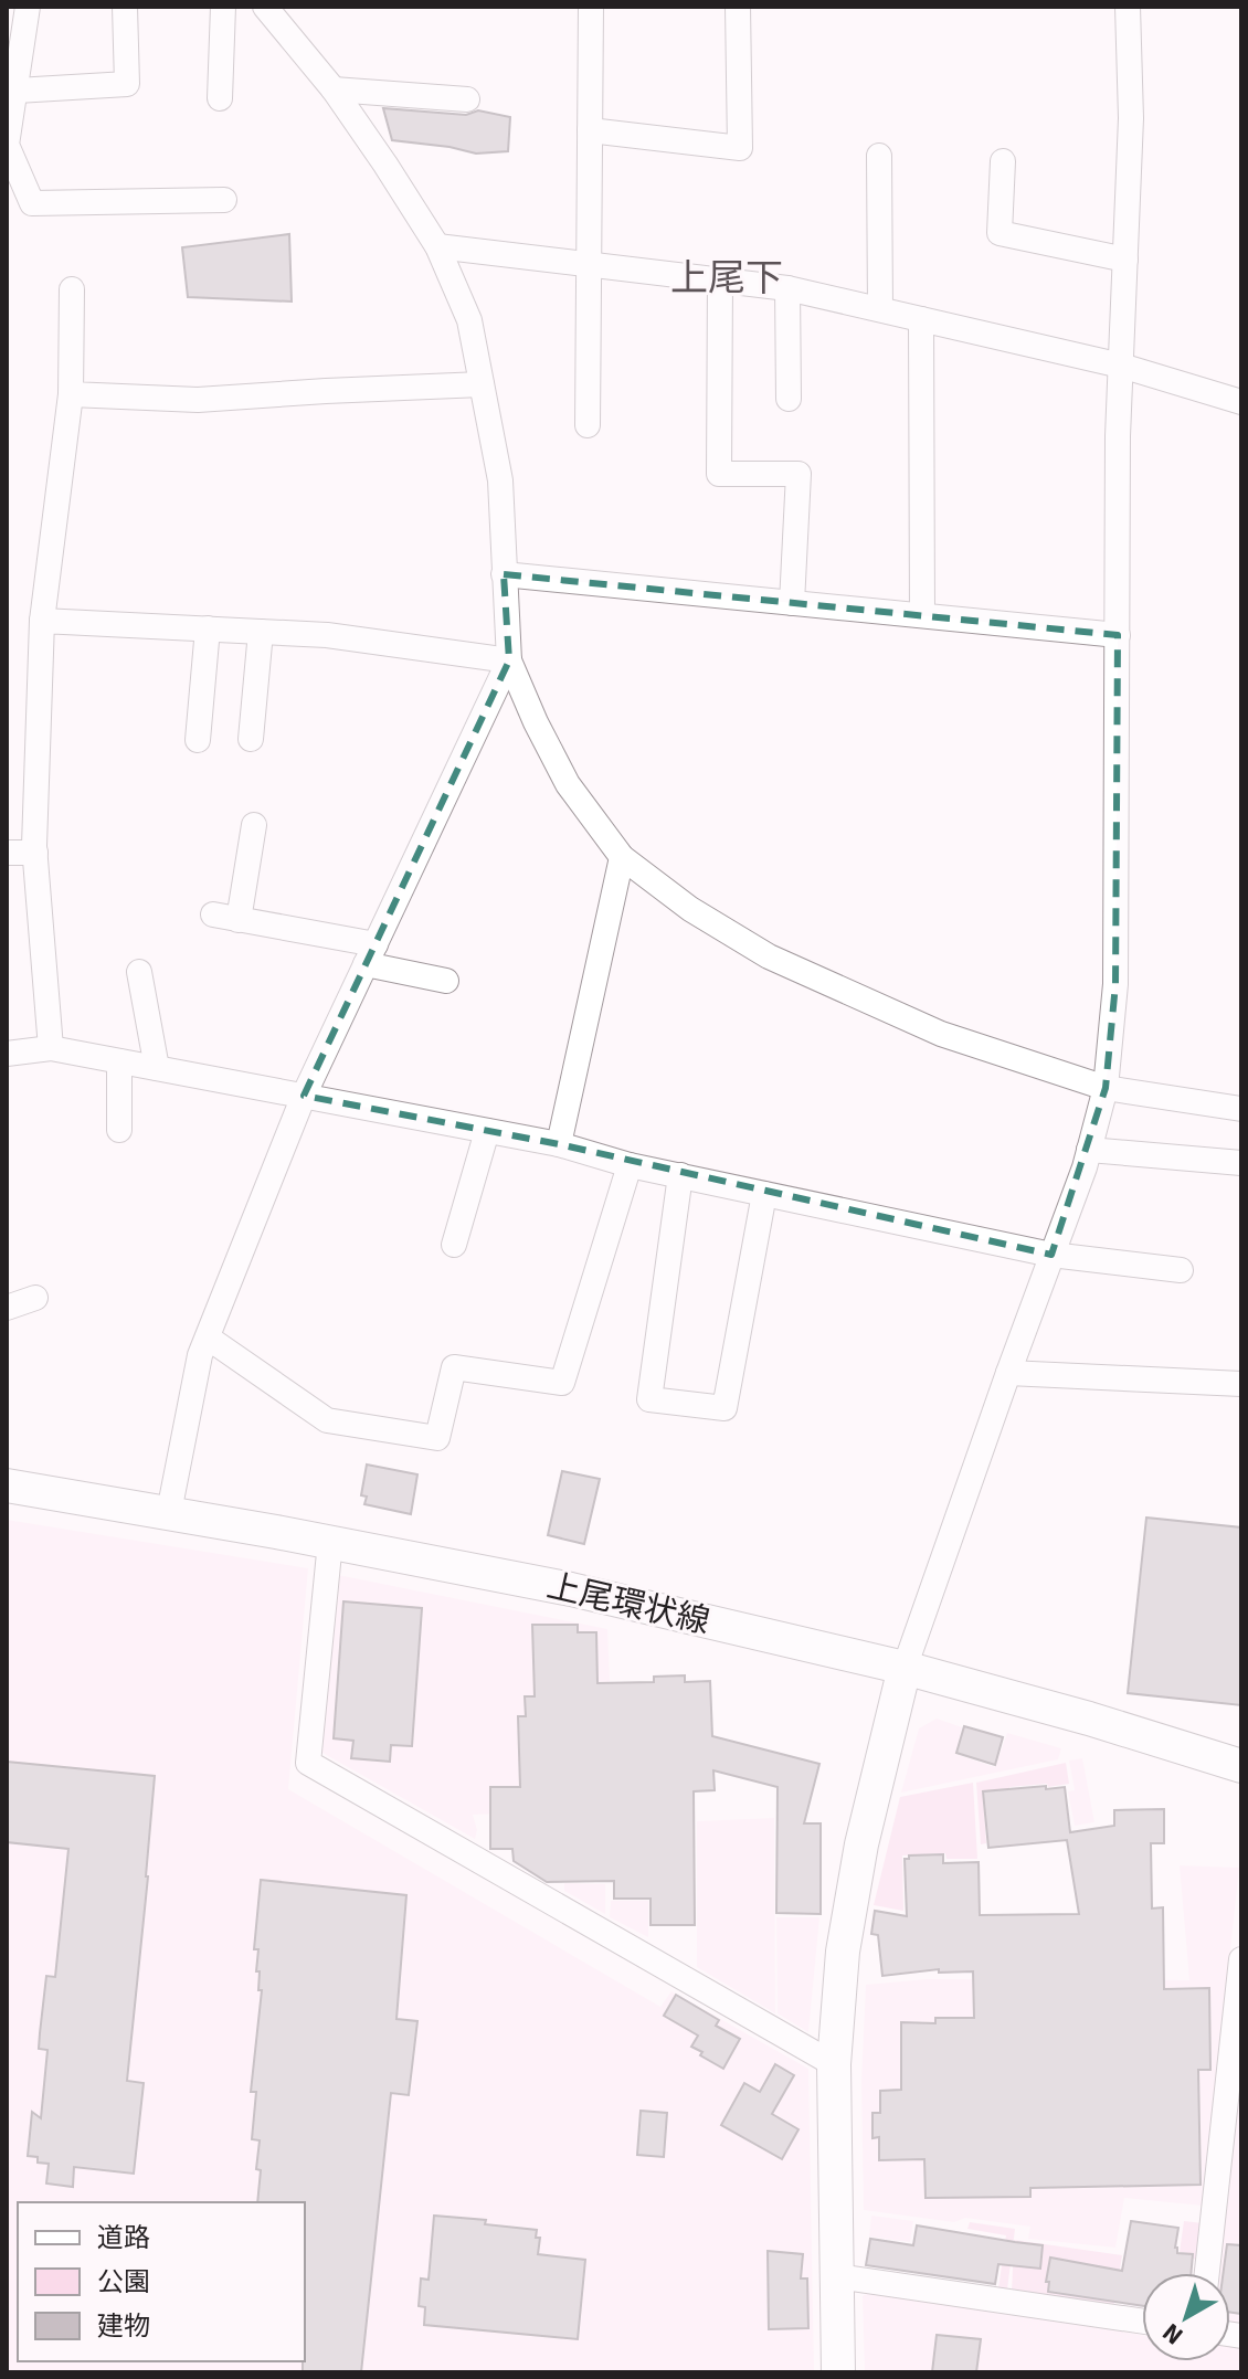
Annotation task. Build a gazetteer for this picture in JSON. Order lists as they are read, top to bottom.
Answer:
{
  "streets": {
    "main road": ["上尾環状線"]
  },
  "districts": ["上尾下"],
  "legend": ["道路", "公園", "建物"],
  "north": "bottom left"
}
